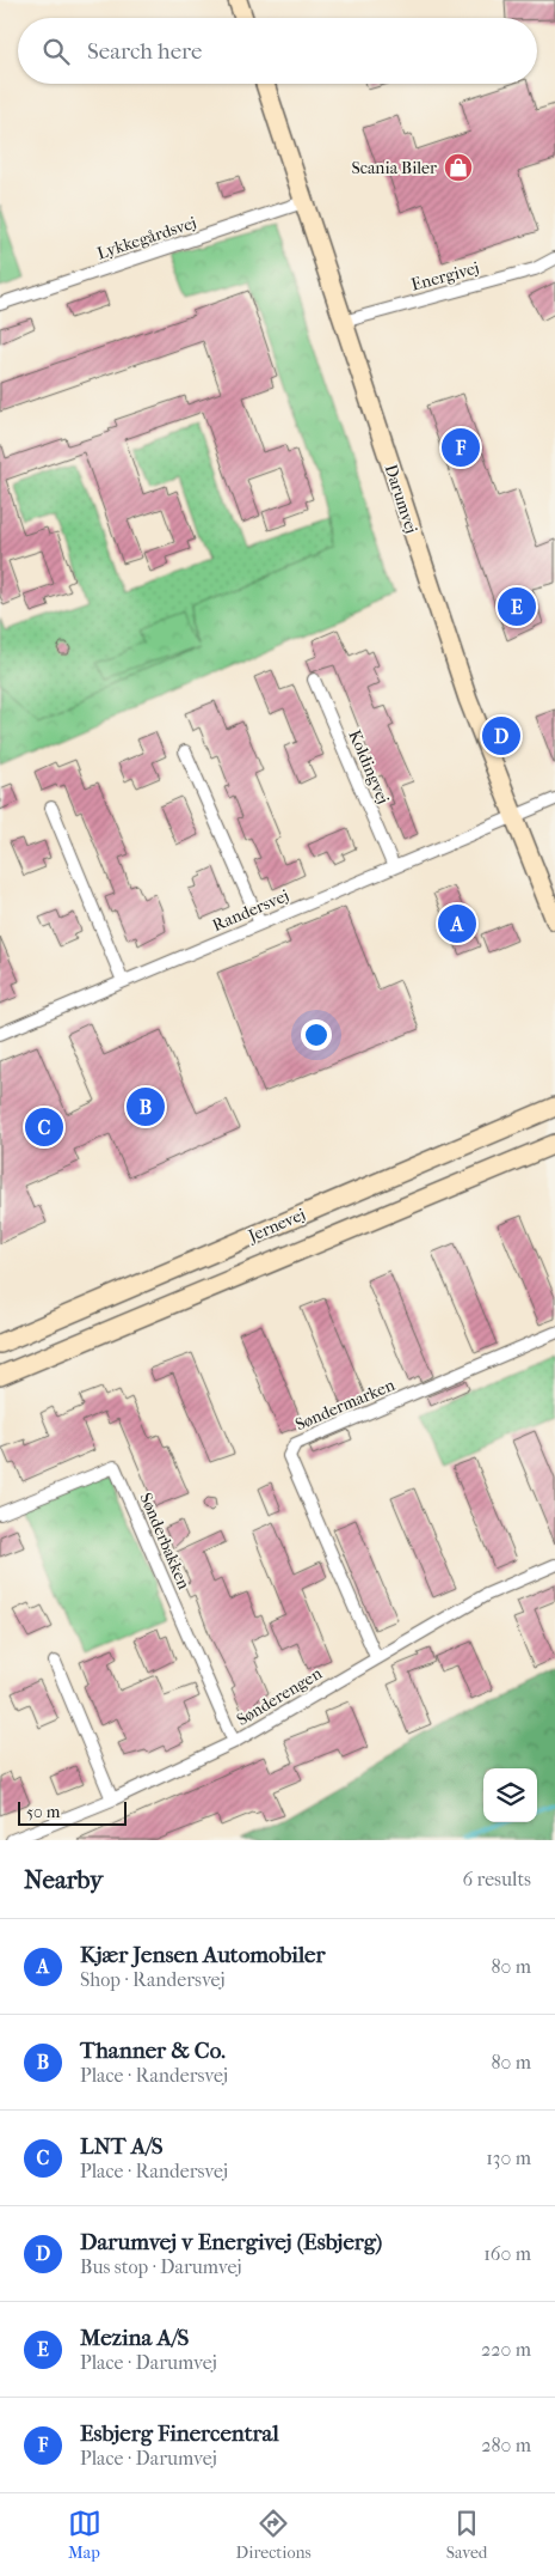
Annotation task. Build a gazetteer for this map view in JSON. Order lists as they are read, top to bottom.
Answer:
{
  "streets": {
    "main road": ["Darumvej", "Jernevej"],
    "street": [
      "Lykkegårdsvej",
      "Energivej",
      "Koldingvej",
      "Randersvej",
      "Søndermarken",
      "Sønderbakken",
      "Sønderengen"
    ]
  },
  "crossings": [
    ["Lykkegårdsvej", "Darumvej"],
    ["Energivej", "Darumvej"],
    ["Darumvej", "Randersvej"],
    ["Koldingvej", "Randersvej"],
    ["Søndermarken", "Sønderengen"],
    ["Sønderbakken", "Sønderengen"]
  ],
  "places": {
    "shop": ["Scania Biler"]
  },
  "scale_bar": "50 m",
  "page": {
    "search": "Search here",
    "pins": [
      "F",
      "E",
      "D",
      "A",
      "B",
      "C"
    ],
    "scale": "50 m",
    "heading": ["Nearby", "6 results"],
    "list": [
      {
        "mark": "A",
        "name": "Kjær Jensen Automobiler",
        "note": "Shop · Randersvej",
        "value": "80 m"
      },
      {
        "mark": "B",
        "name": "Thanner & Co.",
        "note": "Place · Randersvej",
        "value": "80 m"
      },
      {
        "mark": "C",
        "name": "LNT A/S",
        "note": "Place · Randersvej",
        "value": "130 m"
      },
      {
        "mark": "D",
        "name": "Darumvej v Energivej (Esbjerg)",
        "note": "Bus stop · Darumvej",
        "value": "160 m"
      },
      {
        "mark": "E",
        "name": "Mezina A/S",
        "note": "Place · Darumvej",
        "value": "220 m"
      },
      {
        "mark": "F",
        "name": "Esbjerg Finercentral",
        "note": "Place · Darumvej",
        "value": "280 m"
      }
    ],
    "nav": ["Map", "Directions", "Saved"]
  }
}
